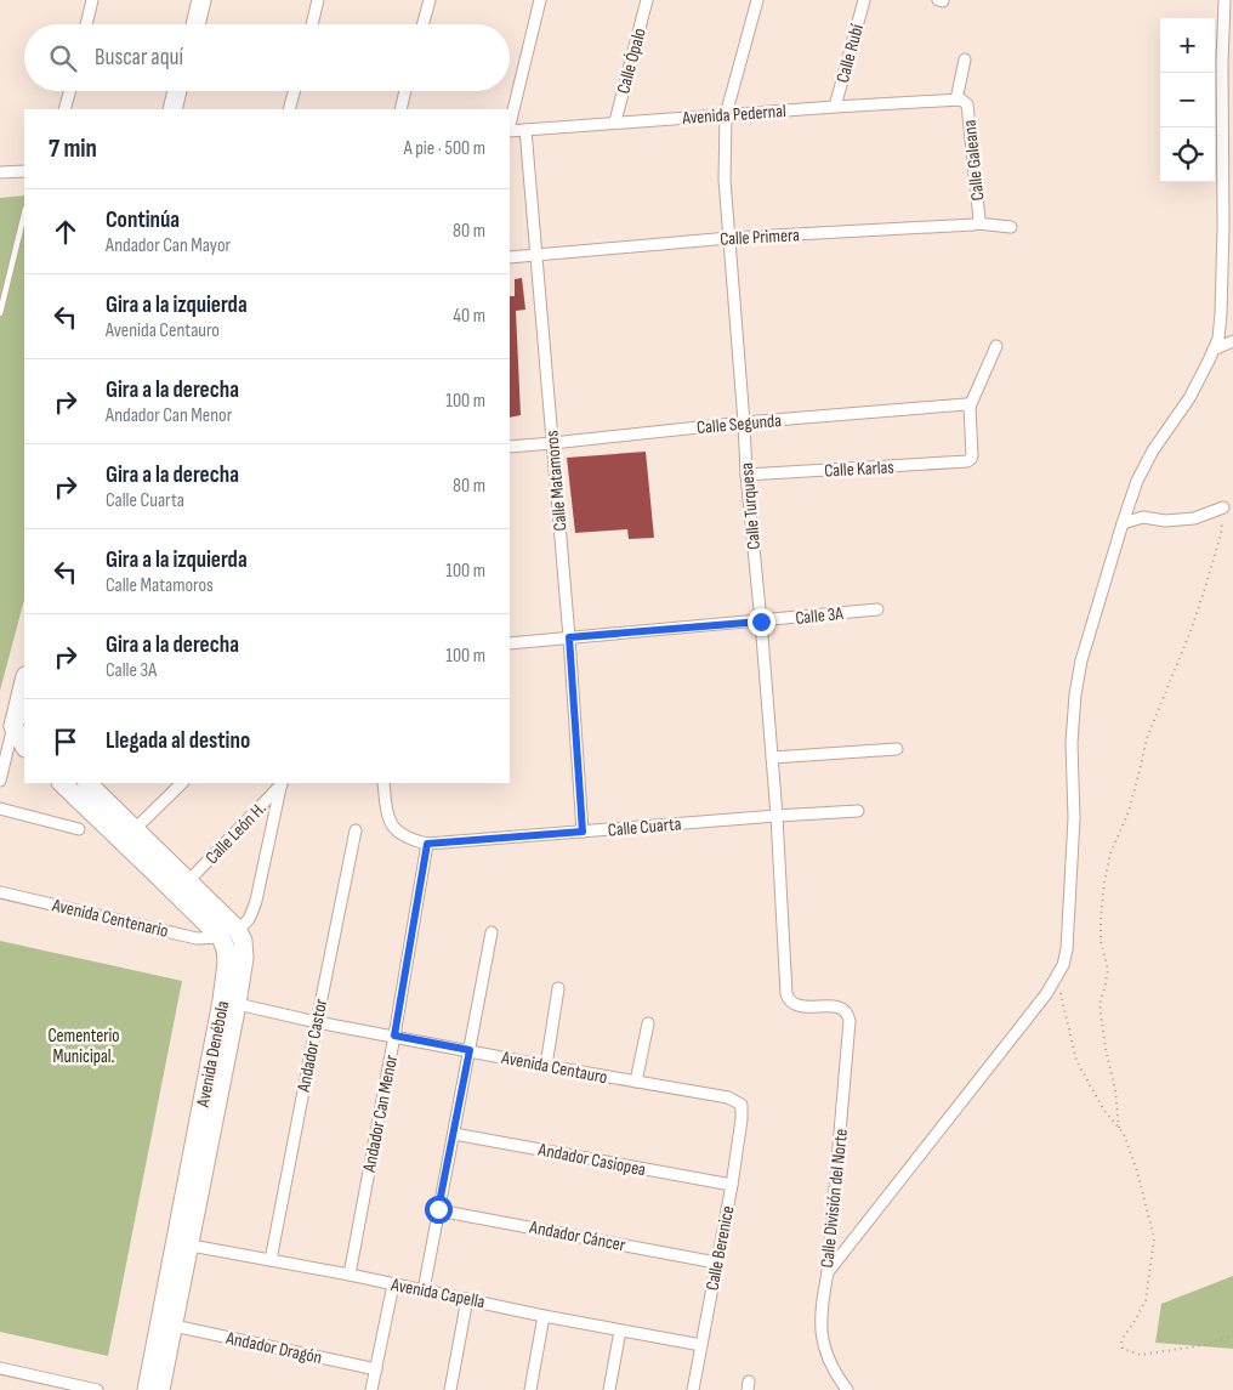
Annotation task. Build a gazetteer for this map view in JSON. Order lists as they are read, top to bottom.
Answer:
{
  "streets": {
    "main road": ["Avenida Denébola"],
    "street": [
      "Calle Rubí",
      "Calle Ópalo",
      "Avenida Pedernal",
      "Calle Galeana",
      "Calle Primera",
      "Calle Segunda",
      "Calle Karlas",
      "Calle Matamoros",
      "Calle Turquesa",
      "Calle 3A",
      "Calle Cuarta",
      "Calle León H.",
      "Avenida Centenario",
      "Andador Castor",
      "Avenida Centauro",
      "Andador Can Menor",
      "Andador Casiopea",
      "Calle División del Norte",
      "Andador Cáncer",
      "Calle Berenice",
      "Avenida Capella",
      "Andador Dragón"
    ]
  },
  "crossings": [
    ["Calle Rubí", "Avenida Pedernal"],
    ["Calle Ópalo", "Avenida Pedernal"],
    ["Avenida Pedernal", "Calle Galeana"],
    ["Avenida Pedernal", "Calle Matamoros"],
    ["Avenida Pedernal", "Calle Turquesa"],
    ["Calle Galeana", "Calle Primera"],
    ["Calle Primera", "Calle Matamoros"],
    ["Calle Primera", "Calle Turquesa"],
    ["Calle Segunda", "Calle Karlas"],
    ["Calle Segunda", "Calle Matamoros"],
    ["Calle Segunda", "Calle Turquesa"],
    ["Calle Karlas", "Calle Turquesa"],
    ["Calle Matamoros", "Calle 3A"],
    ["Calle Matamoros", "Calle Cuarta"],
    ["Calle Turquesa", "Calle 3A"],
    ["Calle Turquesa", "Calle Cuarta"],
    ["Calle Turquesa", "Calle División del Norte"],
    ["Calle Cuarta", "Andador Can Menor"],
    ["Avenida Centenario", "Avenida Denébola"],
    ["Andador Castor", "Avenida Centauro"],
    ["Andador Castor", "Avenida Capella"],
    ["Avenida Denébola", "Avenida Centauro"],
    ["Avenida Denébola", "Avenida Capella"],
    ["Avenida Denébola", "Andador Dragón"],
    ["Avenida Centauro", "Andador Can Menor"],
    ["Avenida Centauro", "Calle Berenice"],
    ["Andador Can Menor", "Avenida Capella"],
    ["Andador Casiopea", "Calle Berenice"],
    ["Andador Cáncer", "Calle Berenice"],
    ["Calle Berenice", "Avenida Capella"]
  ],
  "parks": ["Cementerio Municipal."],
  "page": {
    "map_buttons": ["+", "−"],
    "search": "Buscar aquí",
    "heading": ["7 min", "A pie · 500 m"],
    "list": [
      ["Continúa", "Andador Can Mayor", "80 m"],
      ["Gira a la izquierda", "Avenida Centauro", "40 m"],
      ["Gira a la derecha", "Andador Can Menor", "100 m"],
      ["Gira a la derecha", "Calle Cuarta", "80 m"],
      ["Gira a la izquierda", "Calle Matamoros", "100 m"],
      ["Gira a la derecha", "Calle 3A", "100 m"],
      "Llegada al destino"
    ]
  }
}
